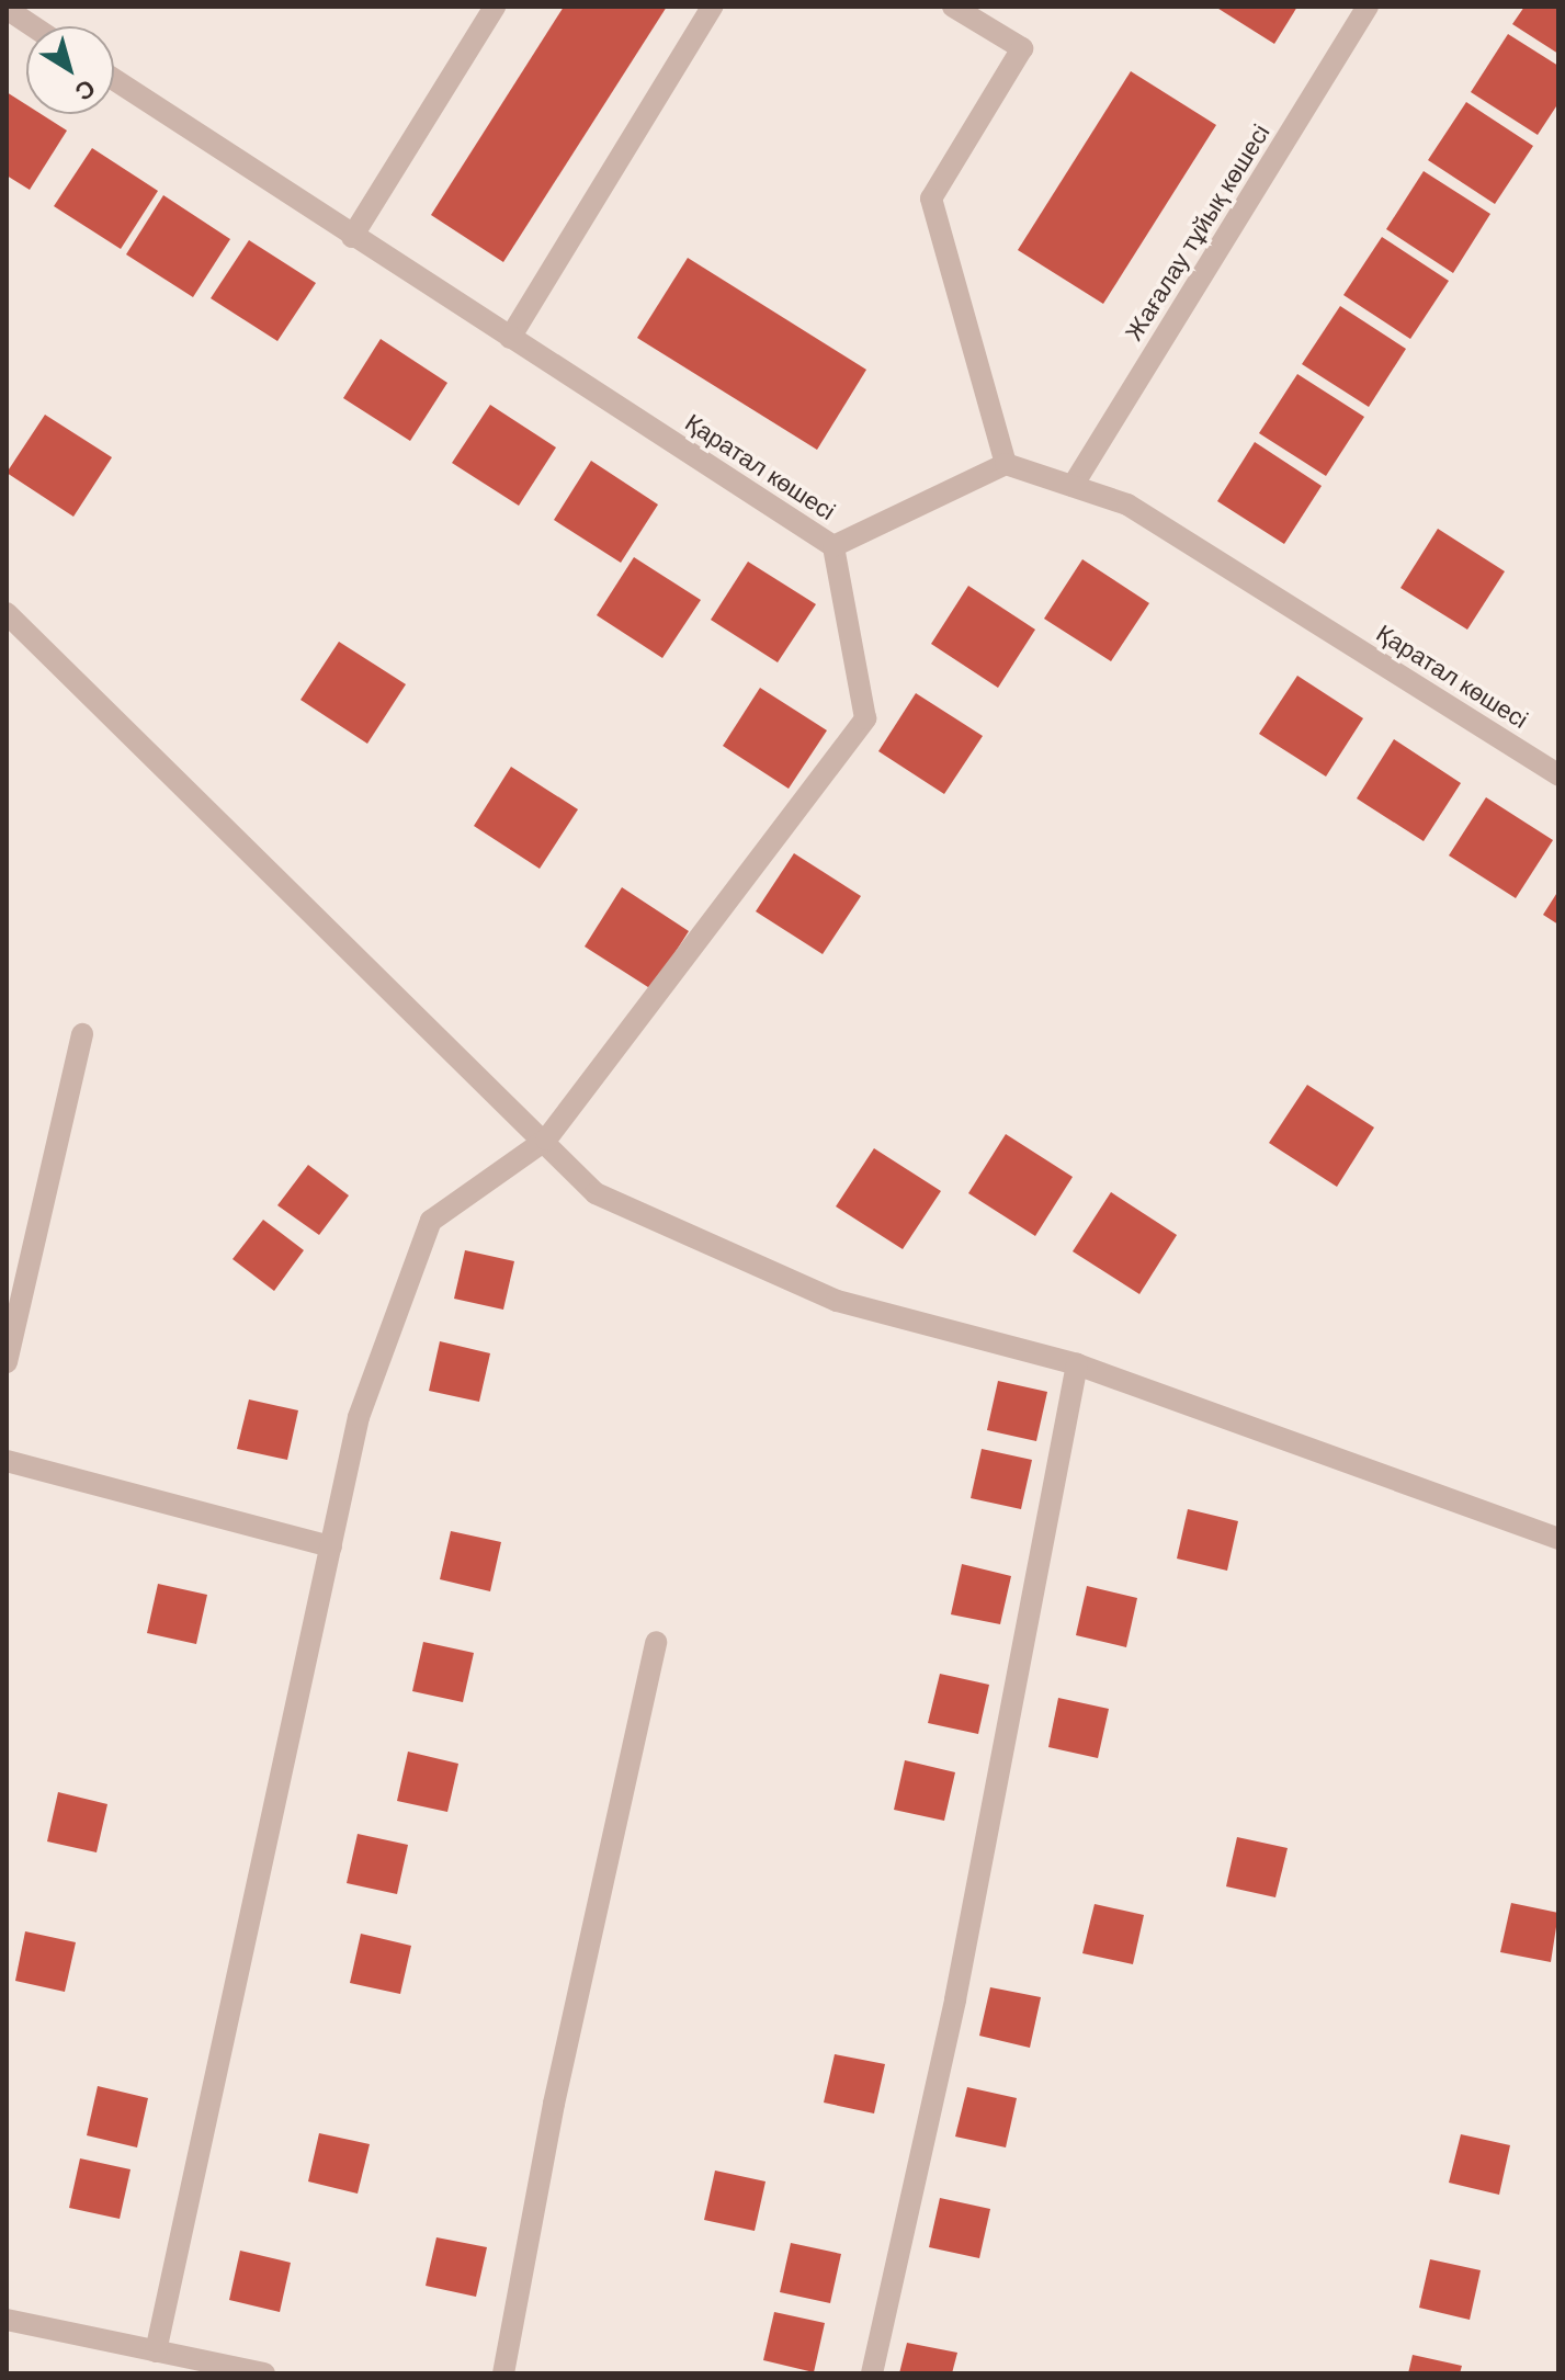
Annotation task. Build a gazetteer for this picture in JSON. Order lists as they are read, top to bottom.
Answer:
{
  "streets": {
    "street": ["Жағалау тұйық көшесі", "Қаратал көшесі"]
  },
  "crossings": [
    ["Жағалау тұйық көшесі", "Қаратал көшесі"]
  ],
  "north": "bottom right"
}
